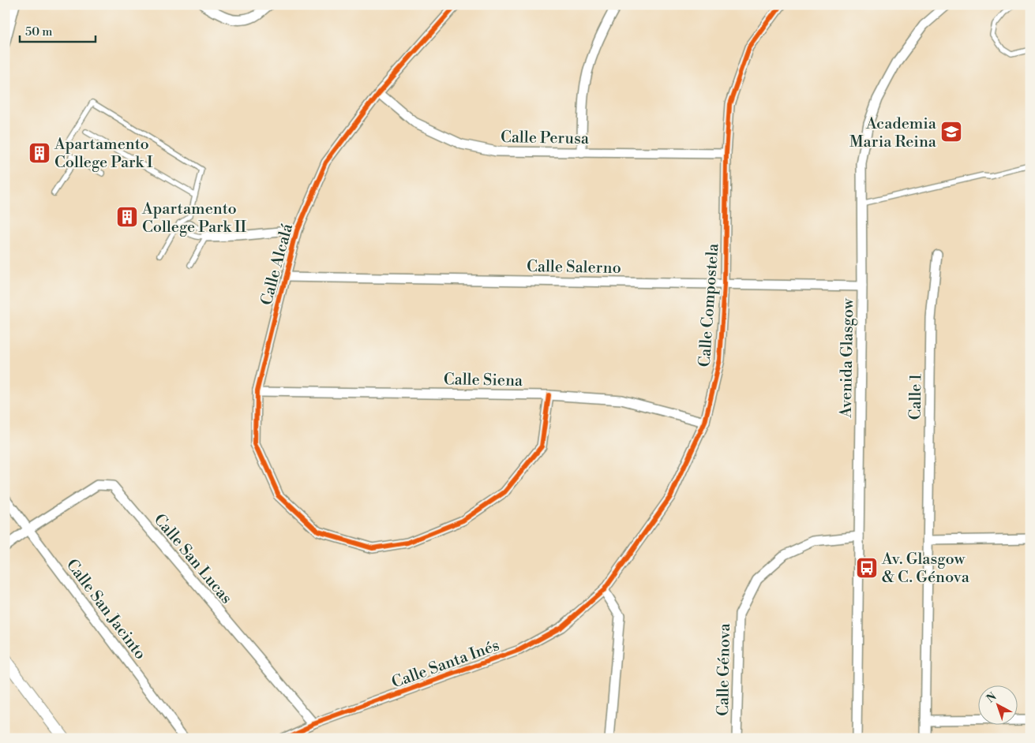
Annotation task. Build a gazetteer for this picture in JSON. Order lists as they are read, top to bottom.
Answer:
{
  "streets": {
    "street": [
      "Calle Perusa",
      "Calle Alcalá",
      "Calle Salerno",
      "Calle Compostela",
      "Avenida Glasgow",
      "Calle Siena",
      "Calle 1",
      "Calle San Lucas",
      "Calle San Jacinto",
      "Calle Santa Inés",
      "Calle Génova"
    ]
  },
  "crossings": [
    ["Calle Perusa", "Calle Alcalá"],
    ["Calle Perusa", "Calle Compostela"],
    ["Calle Alcalá", "Calle Salerno"],
    ["Calle Alcalá", "Calle Siena"],
    ["Calle Salerno", "Calle Compostela"],
    ["Calle Salerno", "Avenida Glasgow"],
    ["Calle Compostela", "Calle Siena"],
    ["Calle Compostela", "Calle Santa Inés"],
    ["Avenida Glasgow", "Calle Génova"],
    ["Calle San Lucas", "Calle San Jacinto"],
    ["Calle San Lucas", "Calle Santa Inés"]
  ],
  "places": {
    "school or university": ["Academia Maria Reina"],
    "building": ["Apartamento College Park I", "Apartamento College Park II"],
    "bus stop": ["Av. Glasgow & C. Génova"]
  },
  "scale_bar": "50 m",
  "north": "top left"
}
